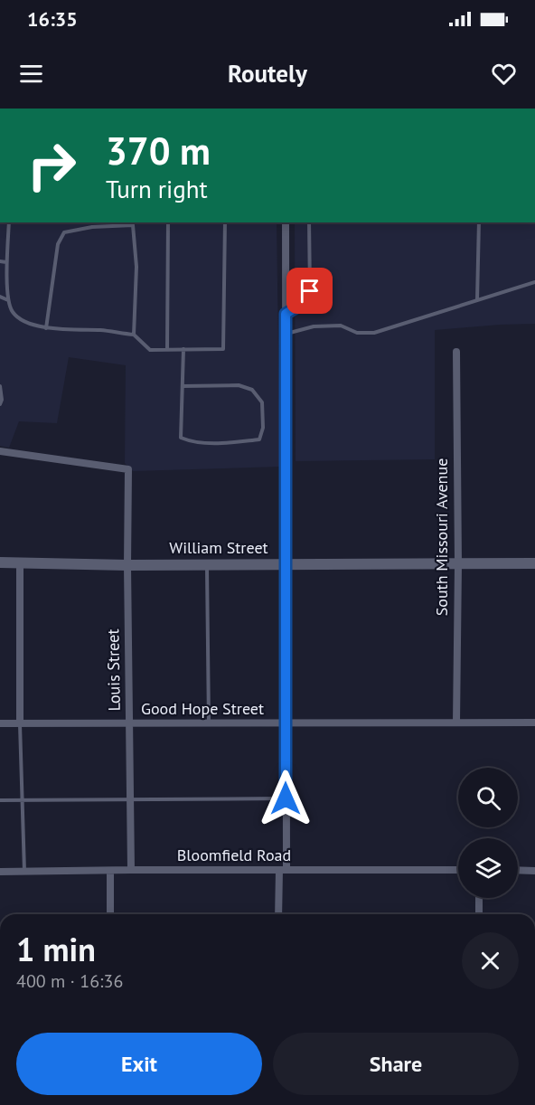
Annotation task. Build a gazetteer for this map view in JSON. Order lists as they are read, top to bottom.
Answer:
{
  "streets": {
    "main road": ["William Street"],
    "street": [
      "South Missouri Avenue",
      "Louis Street",
      "Good Hope Street",
      "Bloomfield Road"
    ]
  },
  "crossings": [
    ["South Missouri Avenue", "William Street"],
    ["South Missouri Avenue", "Good Hope Street"],
    ["William Street", "Louis Street"],
    ["Louis Street", "Good Hope Street"],
    ["Louis Street", "Bloomfield Road"]
  ],
  "page": {
    "status": "16:35",
    "header": "Routely",
    "turn": ["370 m", "Turn right"],
    "heading": ["1 min", "400 m · 16:36"],
    "buttons": ["Exit", "Share"]
  }
}
